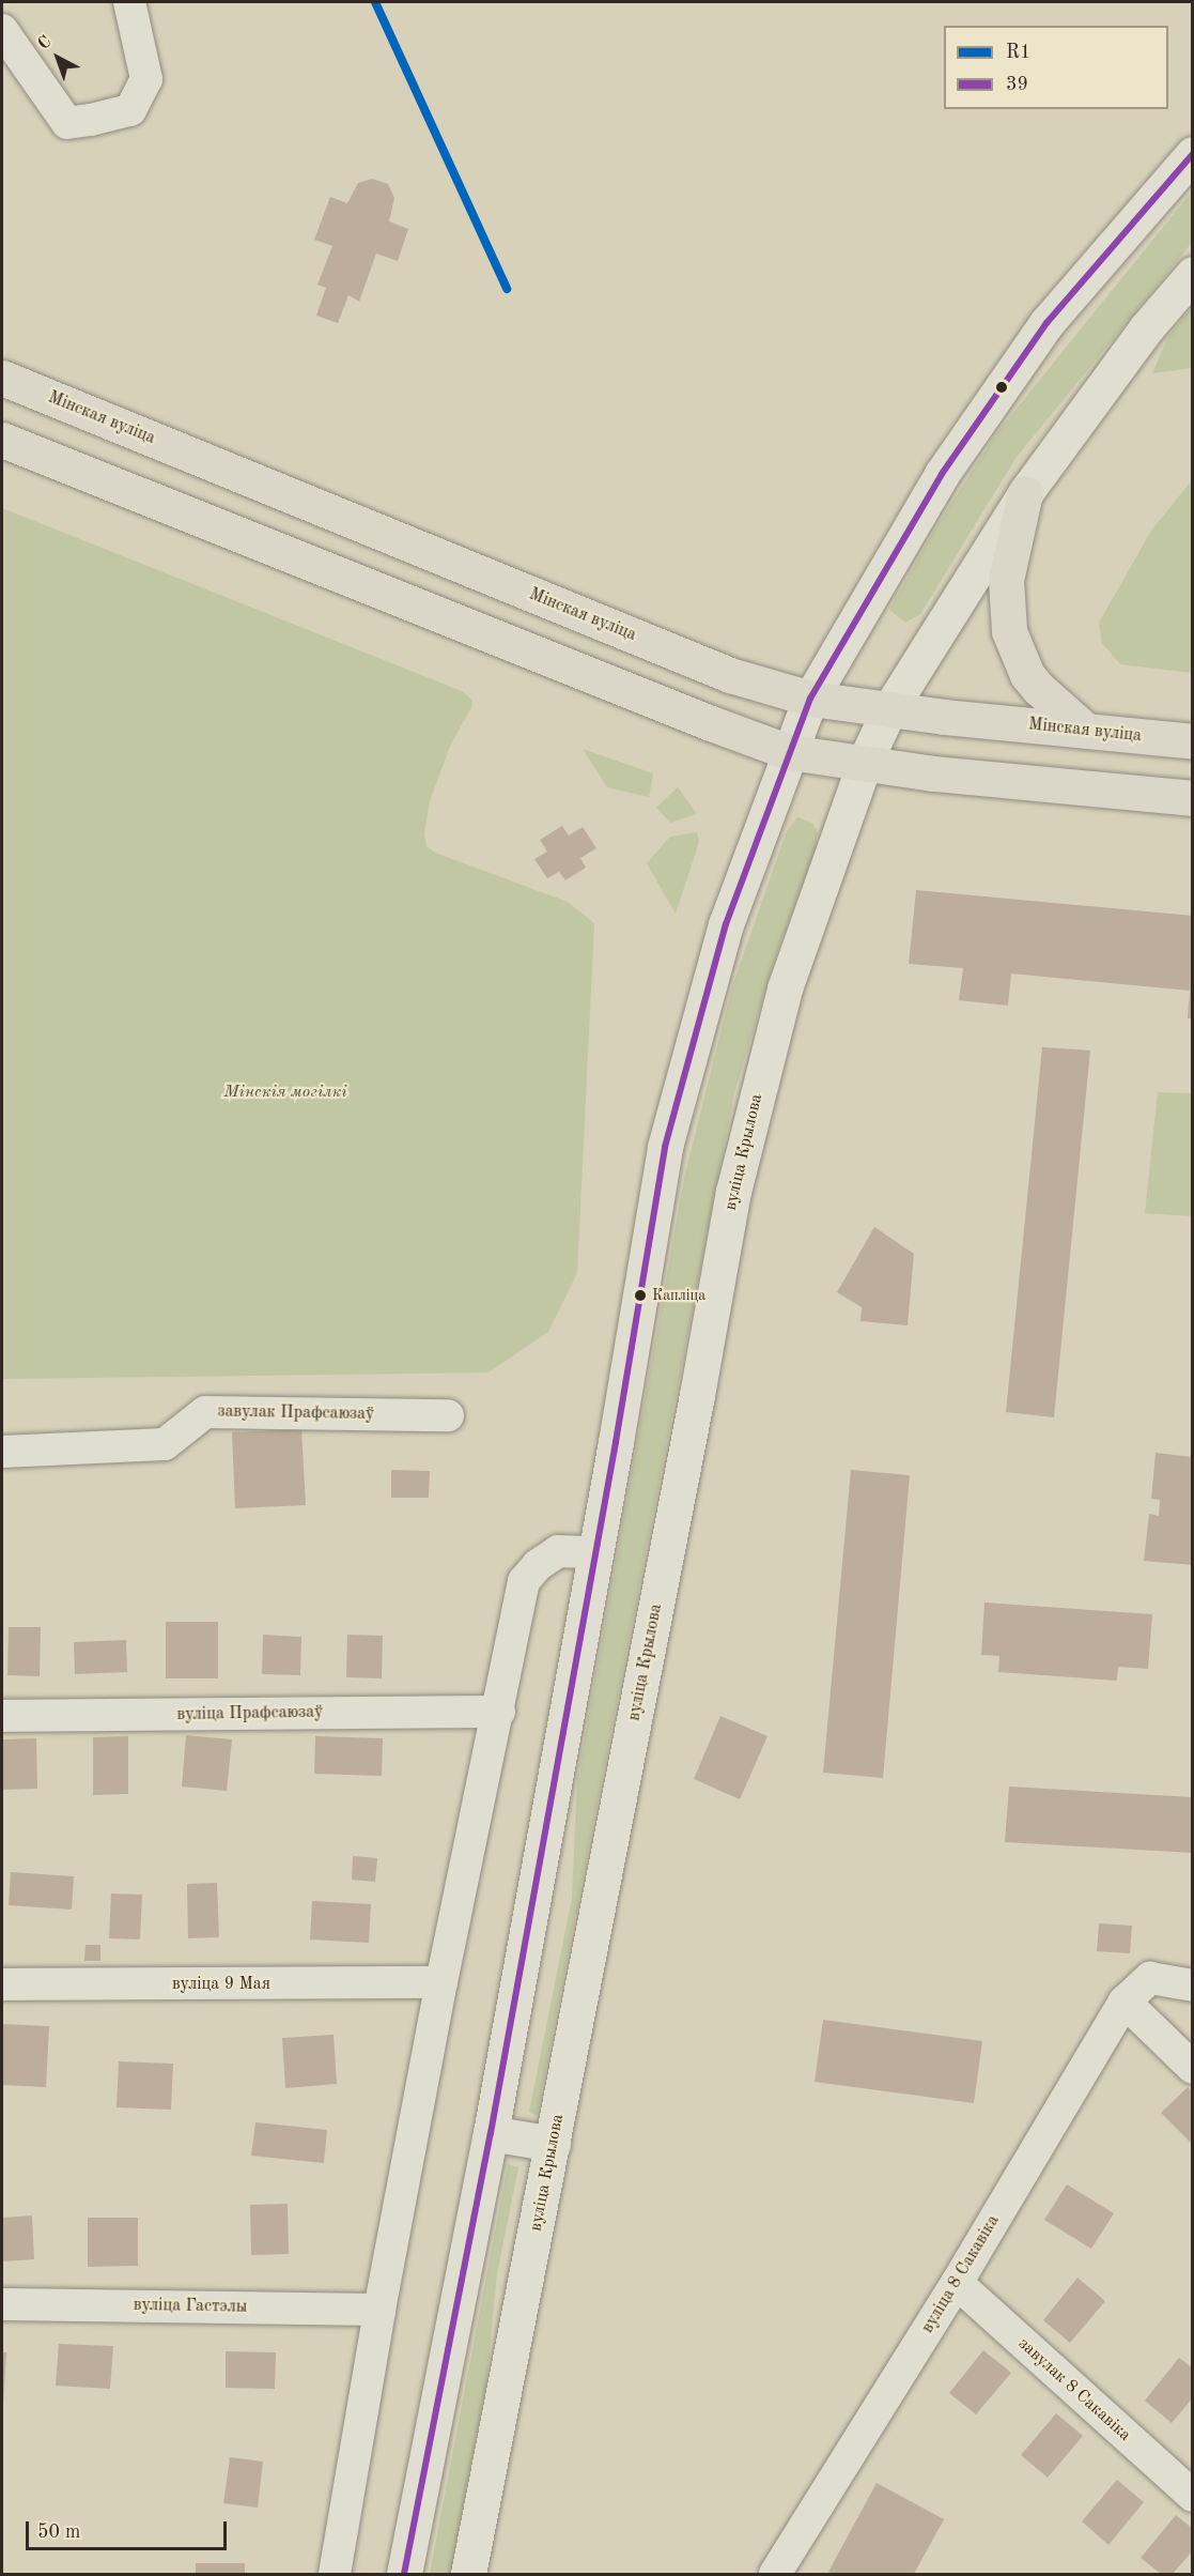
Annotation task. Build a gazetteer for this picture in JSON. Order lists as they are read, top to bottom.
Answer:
{
  "streets": {
    "main road": ["Мінская вуліца", "вуліца Крылова"],
    "street": [
      "завулак Прафсаюзаў",
      "вуліца Прафсаюзаў",
      "вуліца 9 Мая",
      "вуліца 8 Сакавіка",
      "вуліца Гастэлы",
      "завулак 8 Сакавіка"
    ]
  },
  "crossings": [
    ["Мінская вуліца", "вуліца Крылова"],
    ["вуліца 8 Сакавіка", "завулак 8 Сакавіка"]
  ],
  "parks": ["Мінскія могілкі"],
  "places": ["Капліца"],
  "lines": ["transit line R1", "transit line 39"],
  "legend": ["R1", "39"],
  "scale_bar": "50 m",
  "north": "top left"
}
